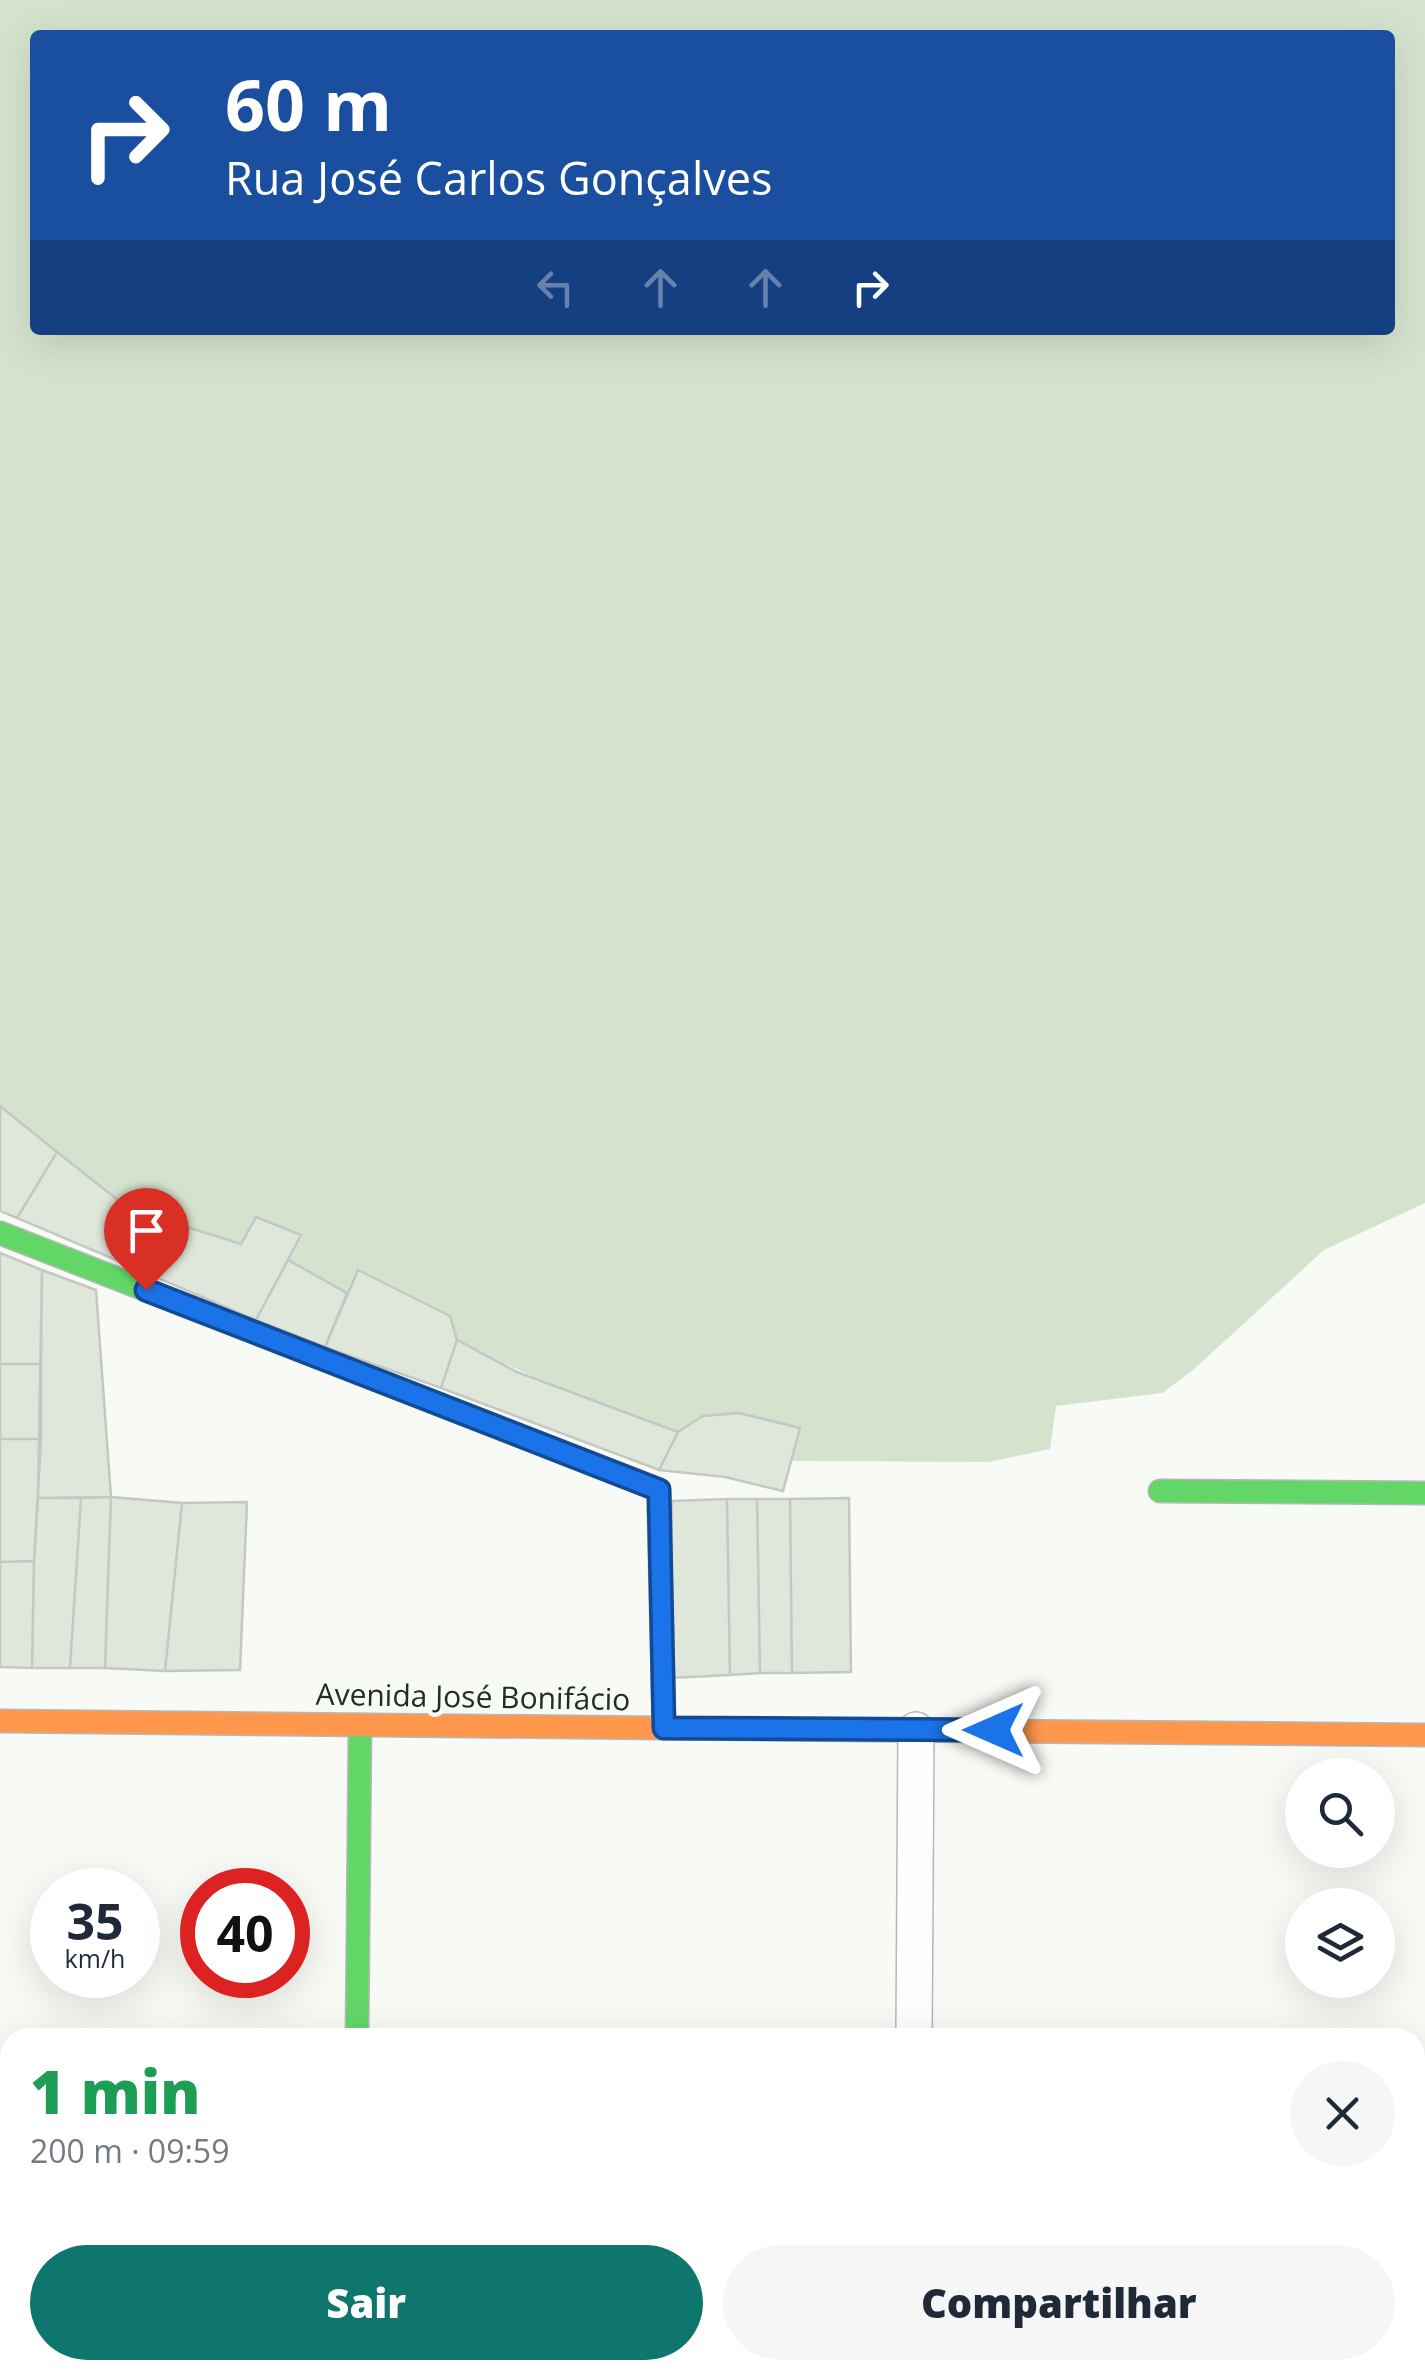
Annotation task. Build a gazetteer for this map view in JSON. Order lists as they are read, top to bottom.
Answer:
{
  "streets": {
    "street": ["Avenida José Bonifácio"]
  },
  "page": {
    "turn": ["60 m", "Rua José Carlos Gonçalves"],
    "speed": "35 km/h",
    "limit": "40",
    "heading": ["1 min", "200 m · 09:59"],
    "buttons": ["Sair", "Compartilhar"]
  }
}
